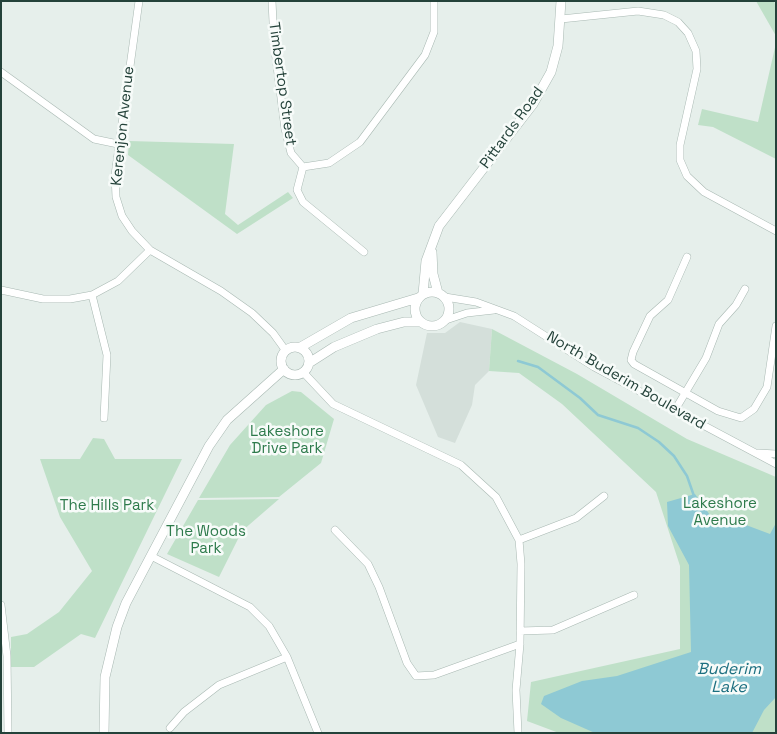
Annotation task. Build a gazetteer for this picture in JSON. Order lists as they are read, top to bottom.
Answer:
{
  "streets": {
    "street": [
      "Timbertop Street",
      "Kerenjon Avenue",
      "Pittards Road",
      "North Buderim Boulevard"
    ]
  },
  "crossings": [
    ["Pittards Road", "North Buderim Boulevard"]
  ],
  "water": ["Buderim Lake"],
  "parks": [
    "Lakeshore Drive Park",
    "Lakeshore Avenue",
    "The Hills Park",
    "The Woods Park"
  ]
}
